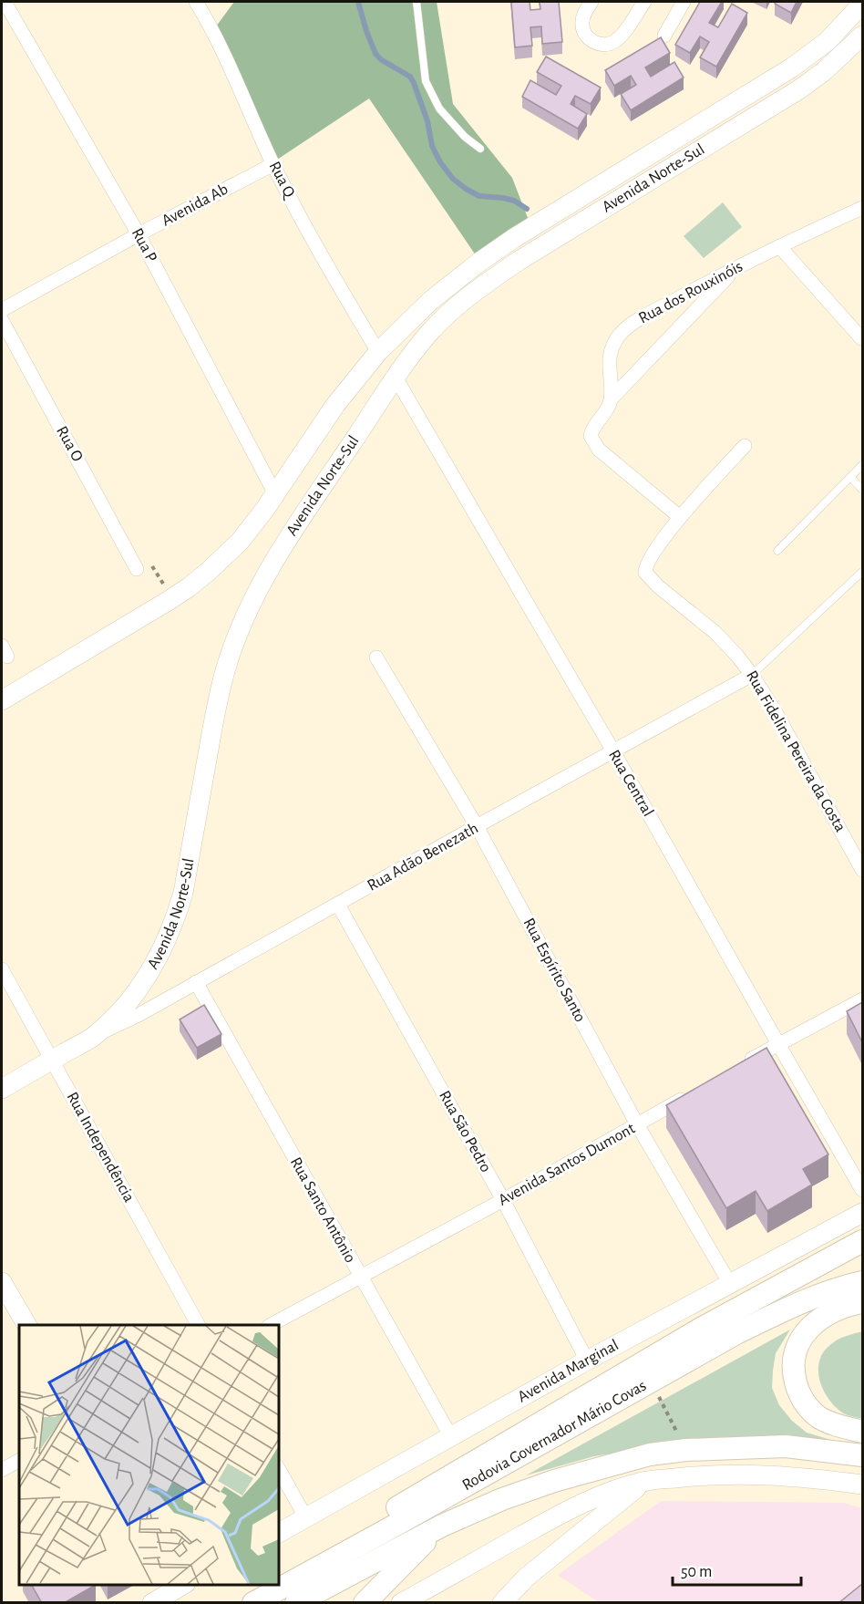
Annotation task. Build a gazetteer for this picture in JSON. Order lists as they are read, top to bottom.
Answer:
{
  "streets": {
    "main road": ["Avenida Norte-Sul", "Avenida Marginal", "Rodovia Governador Mário Covas"],
    "street": [
      "Rua Q",
      "Avenida Ab",
      "Rua P",
      "Rua dos Rouxinóis",
      "Rua O",
      "Rua Fidelina Pereira da Costa",
      "Rua Central",
      "Rua Adão Benezath",
      "Rua Espírito Santo",
      "Rua São Pedro",
      "Rua Independência",
      "Avenida Santos Dumont",
      "Rua Santo Antônio"
    ]
  },
  "crossings": [
    ["Avenida Norte-Sul", "Rua Q"],
    ["Avenida Norte-Sul", "Rua P"],
    ["Avenida Norte-Sul", "Rua Central"],
    ["Avenida Norte-Sul", "Rua Adão Benezath"],
    ["Avenida Norte-Sul", "Rua Independência"],
    ["Rua Q", "Avenida Ab"],
    ["Avenida Ab", "Rua P"],
    ["Rua Fidelina Pereira da Costa", "Rua Adão Benezath"],
    ["Rua Central", "Rua Adão Benezath"],
    ["Rua Adão Benezath", "Rua Espírito Santo"],
    ["Rua Adão Benezath", "Rua São Pedro"],
    ["Rua Adão Benezath", "Rua Santo Antônio"],
    ["Rua Espírito Santo", "Avenida Santos Dumont"],
    ["Rua Espírito Santo", "Avenida Marginal"],
    ["Rua São Pedro", "Avenida Santos Dumont"],
    ["Rua São Pedro", "Avenida Marginal"],
    ["Avenida Santos Dumont", "Rua Santo Antônio"],
    ["Rua Santo Antônio", "Avenida Marginal"]
  ],
  "scale_bar": "50 m"
}
